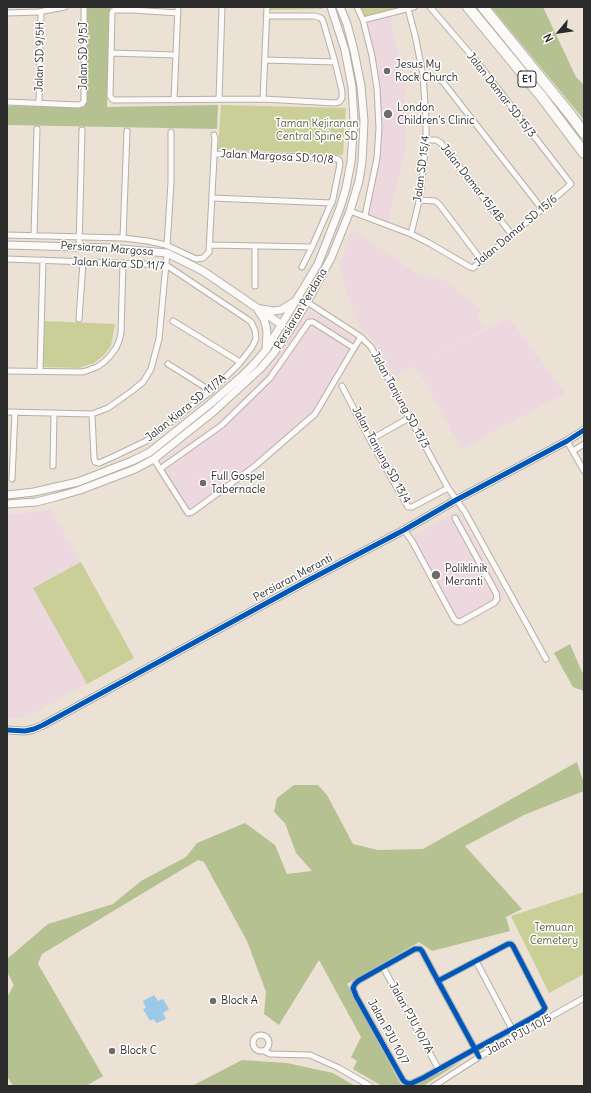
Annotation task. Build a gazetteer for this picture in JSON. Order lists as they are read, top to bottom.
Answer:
{
  "streets": {
    "highway": ["E1"],
    "main road": ["Persiaran Margosa", "Persiaran Perdana", "Persiaran Meranti"],
    "street": [
      "Jalan SD 9/5J",
      "Jalan SD 9/5H",
      "Jalan Damar SD 15/3",
      "Jalan Margosa SD 10/8",
      "Jalan SD 15/4",
      "Jalan Damar 15/4B",
      "Jalan Damar SD 15/6",
      "Jalan Kiara SD 11/7",
      "Jalan Tanjung SD 13/3",
      "Jalan Kiara SD 11/7A",
      "Jalan Tanjung SD 13/4",
      "Jalan PJU 10/7A",
      "Jalan PJU 10/7",
      "Jalan PJU 10/5"
    ]
  },
  "crossings": [
    ["Jalan SD 9/5J", "Jalan SD 9/5H"],
    ["Jalan Damar SD 15/3", "Jalan Damar SD 15/6"],
    ["Jalan SD 15/4", "Jalan Damar 15/4B"],
    ["Jalan SD 15/4", "Jalan Damar SD 15/6"],
    ["Jalan Damar 15/4B", "Jalan Damar SD 15/6"],
    ["Jalan Damar SD 15/6", "Persiaran Perdana"],
    ["Persiaran Margosa", "Persiaran Perdana"],
    ["Jalan Kiara SD 11/7", "Jalan Kiara SD 11/7A"],
    ["Persiaran Perdana", "Jalan Tanjung SD 13/3"],
    ["Jalan Tanjung SD 13/3", "Jalan Tanjung SD 13/4"],
    ["Jalan Tanjung SD 13/3", "Persiaran Meranti"],
    ["Jalan PJU 10/7A", "Jalan PJU 10/7"]
  ],
  "parks": ["Taman Kejiranan Central Spine SD", "Temuan Cemetery"],
  "places": [
    "Jesus My Rock Church",
    "London Children's Clinic",
    "Full Gospel Tabernacle",
    "Poliklinik Meranti",
    "Block A",
    "Block C"
  ],
  "north": "bottom left"
}
